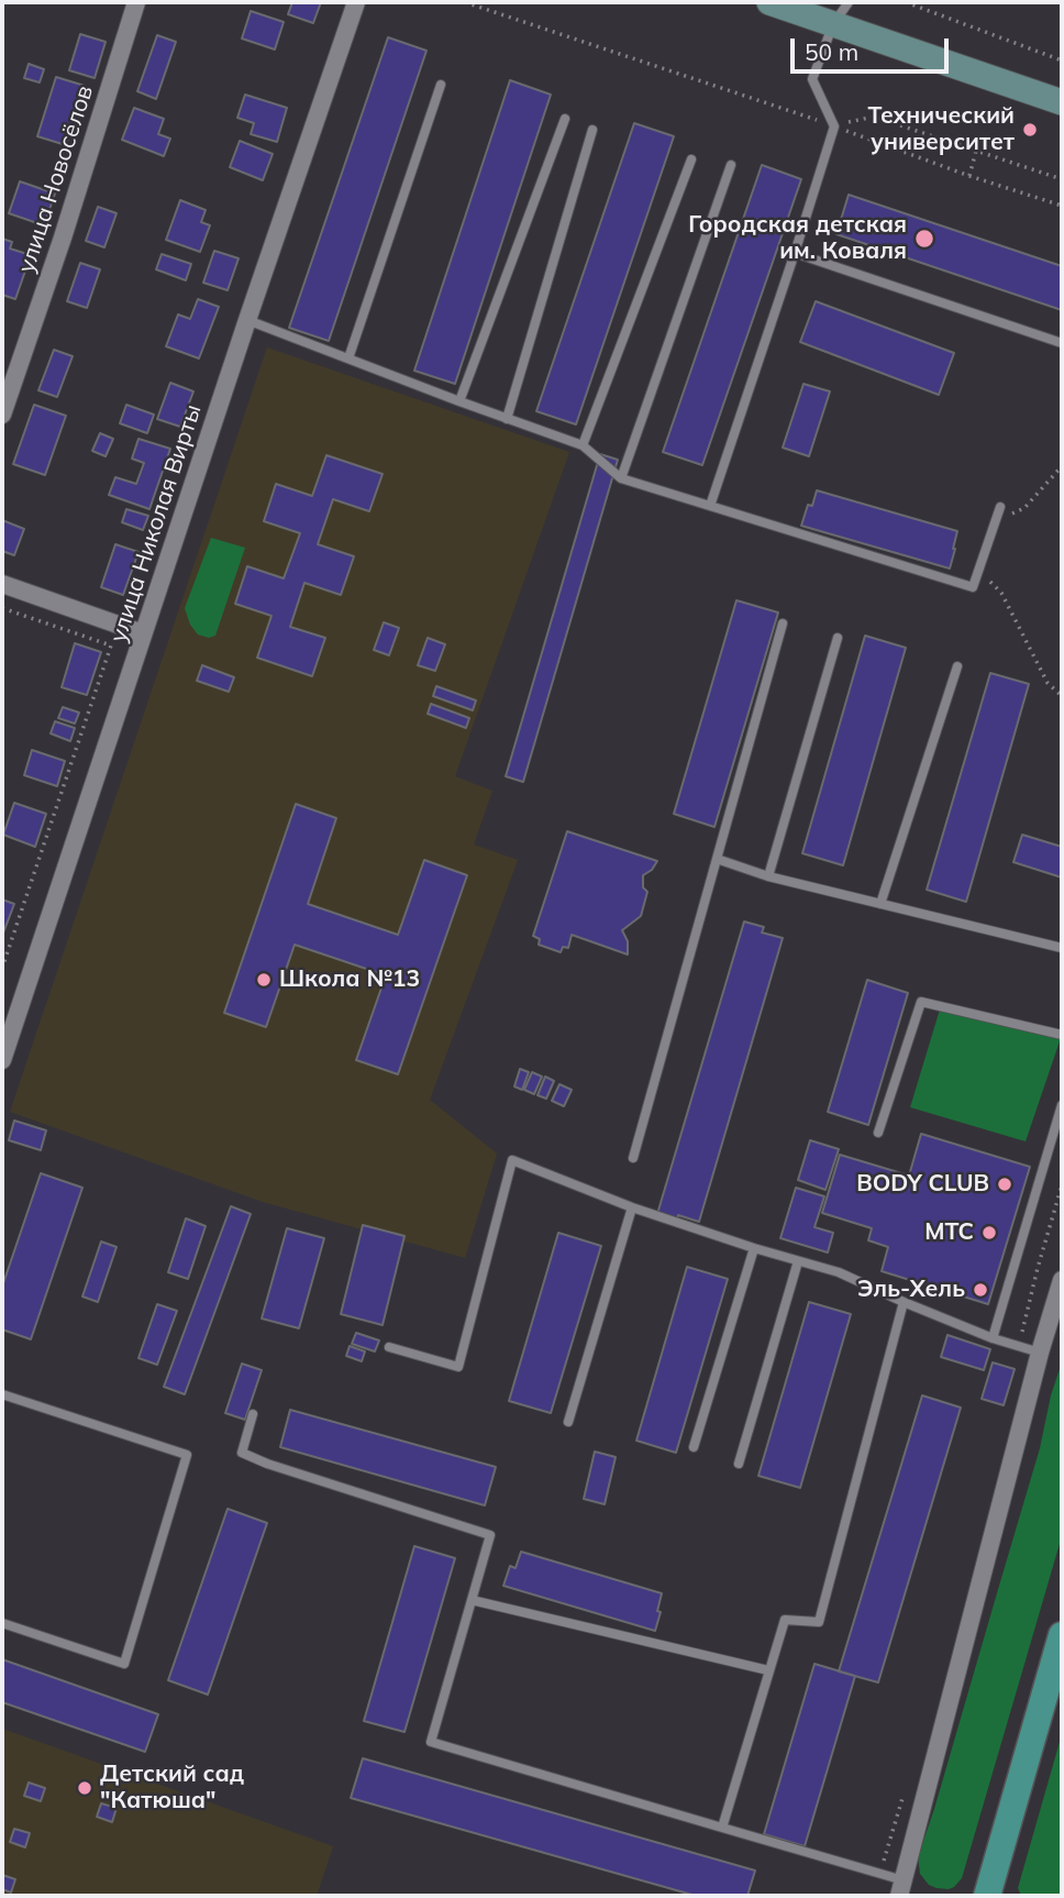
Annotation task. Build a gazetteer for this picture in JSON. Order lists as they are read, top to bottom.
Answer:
{
  "streets": {
    "street": ["улица Новосёлов", "улица Николая Вирты"]
  },
  "places": [
    "Технический университет",
    "Городская детская им. Коваля",
    "Школа №13",
    "BODY CLUB",
    "МТС",
    "Эль-Хель",
    "Детский сад \"Катюша\""
  ],
  "scale_bar": "50 m"
}
